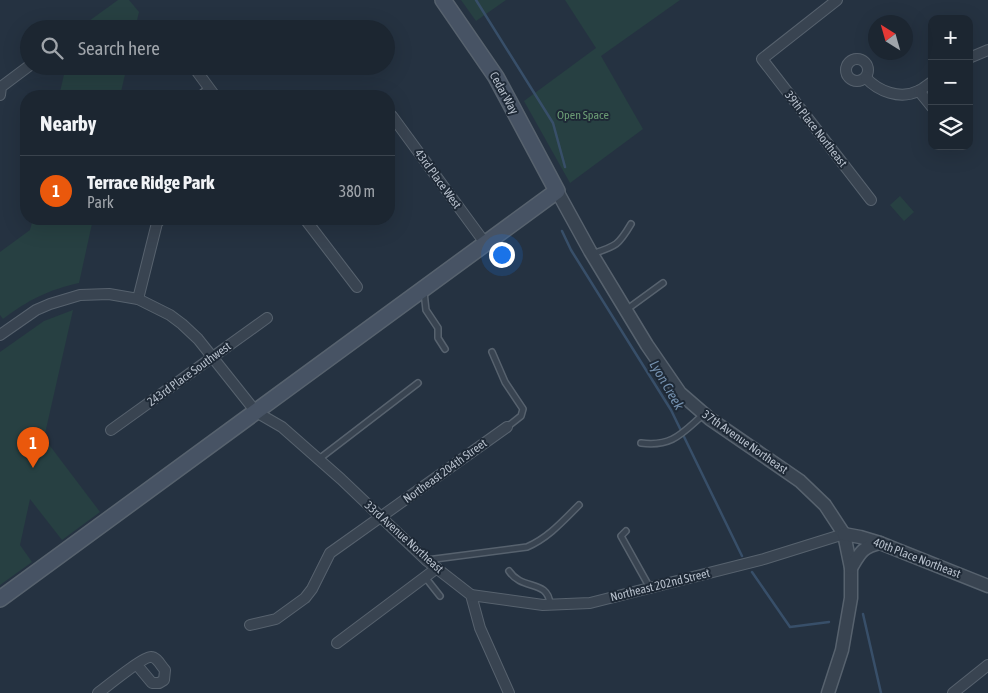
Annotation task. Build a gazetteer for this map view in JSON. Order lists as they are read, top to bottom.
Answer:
{
  "streets": {
    "main road": ["Cedar Way"],
    "street": [
      "39th Place Northeast",
      "43rd Place West",
      "243rd Place Southwest",
      "37th Avenue Northeast",
      "Northeast 204th Street",
      "33rd Avenue Northeast",
      "40th Place Northeast",
      "Northeast 202nd Street"
    ]
  },
  "crossings": [
    ["Cedar Way", "37th Avenue Northeast"],
    ["37th Avenue Northeast", "40th Place Northeast"],
    ["37th Avenue Northeast", "Northeast 202nd Street"],
    ["Northeast 204th Street", "33rd Avenue Northeast"],
    ["33rd Avenue Northeast", "Northeast 202nd Street"],
    ["40th Place Northeast", "Northeast 202nd Street"]
  ],
  "water": ["Lyon Creek"],
  "parks": ["Open Space"],
  "north": "top left",
  "page": {
    "map_buttons": ["+", "−"],
    "search": "Search here",
    "heading": "Nearby",
    "list": [
      {
        "mark": "1",
        "name": "Terrace Ridge Park",
        "note": "Park",
        "value": "380 m"
      }
    ],
    "pins": "1"
  }
}
